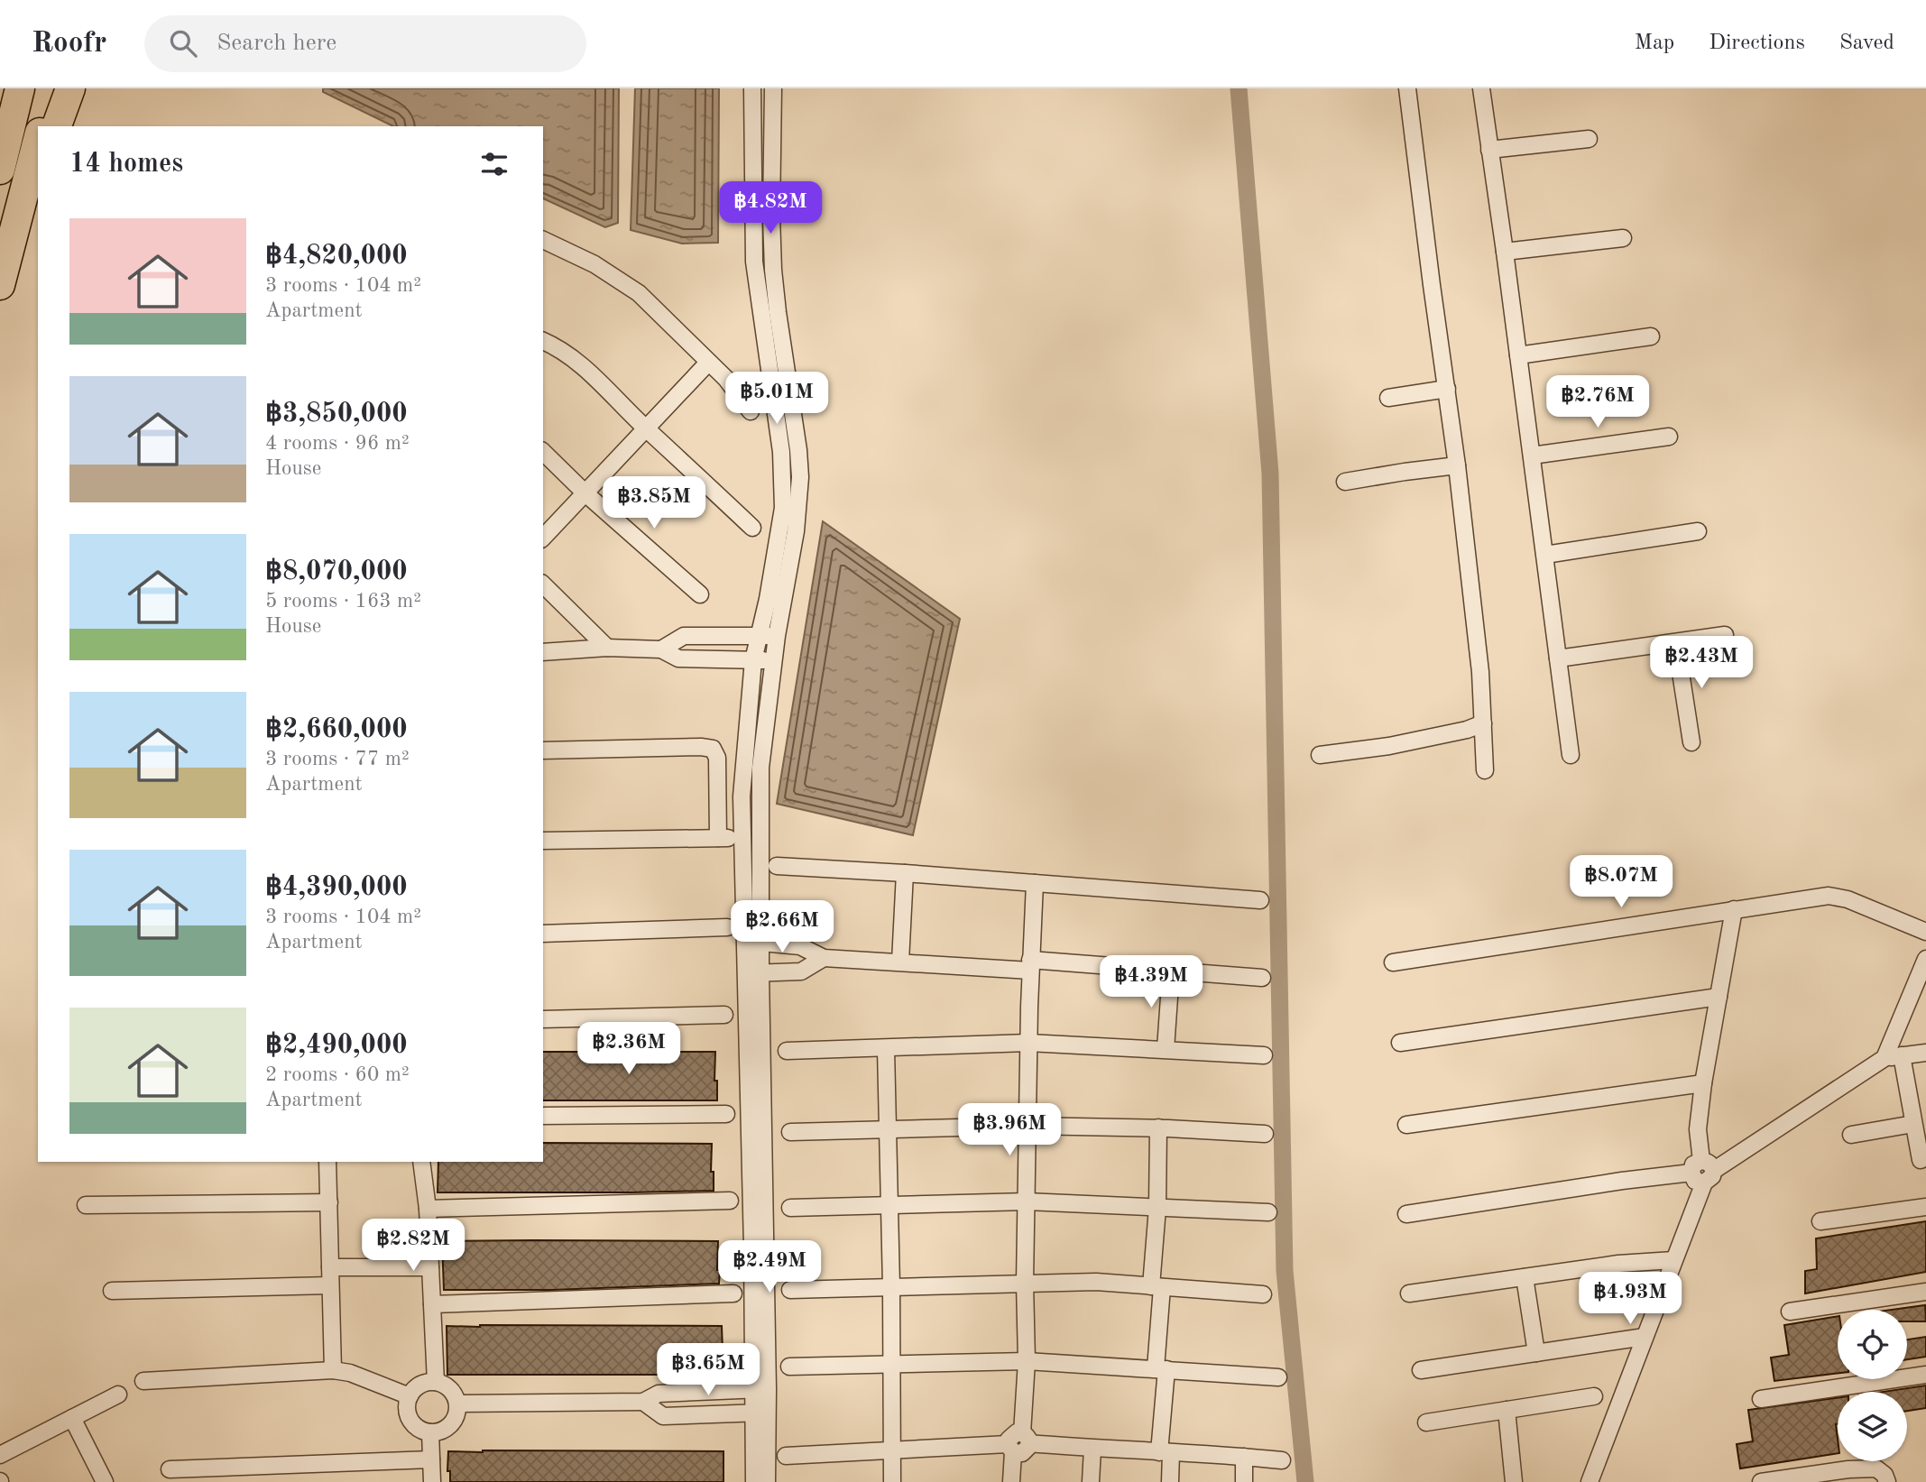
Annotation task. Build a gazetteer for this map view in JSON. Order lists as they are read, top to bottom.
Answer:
{
  "page": {
    "header": "Roofr",
    "search": "Search here",
    "nav": ["Map", "Directions", "Saved"],
    "heading": "14 homes",
    "price": [
      "฿4.82M",
      "฿5.01M",
      "฿2.76M",
      "฿3.85M",
      "฿2.43M",
      "฿8.07M",
      "฿2.66M",
      "฿4.39M",
      "฿2.36M",
      "฿3.96M",
      "฿2.82M",
      "฿2.49M",
      "฿4.93M",
      "฿3.65M"
    ],
    "list": [
      {
        "name": "฿4,820,000",
        "note": "3 rooms · 104 m² · Apartment"
      },
      {
        "name": "฿3,850,000",
        "note": "4 rooms · 96 m² · House"
      },
      {
        "name": "฿8,070,000",
        "note": "5 rooms · 163 m² · House"
      },
      {
        "name": "฿2,660,000",
        "note": "3 rooms · 77 m² · Apartment"
      },
      {
        "name": "฿4,390,000",
        "note": "3 rooms · 104 m² · Apartment"
      },
      {
        "name": "฿2,490,000",
        "note": "2 rooms · 60 m² · Apartment"
      }
    ]
  }
}
